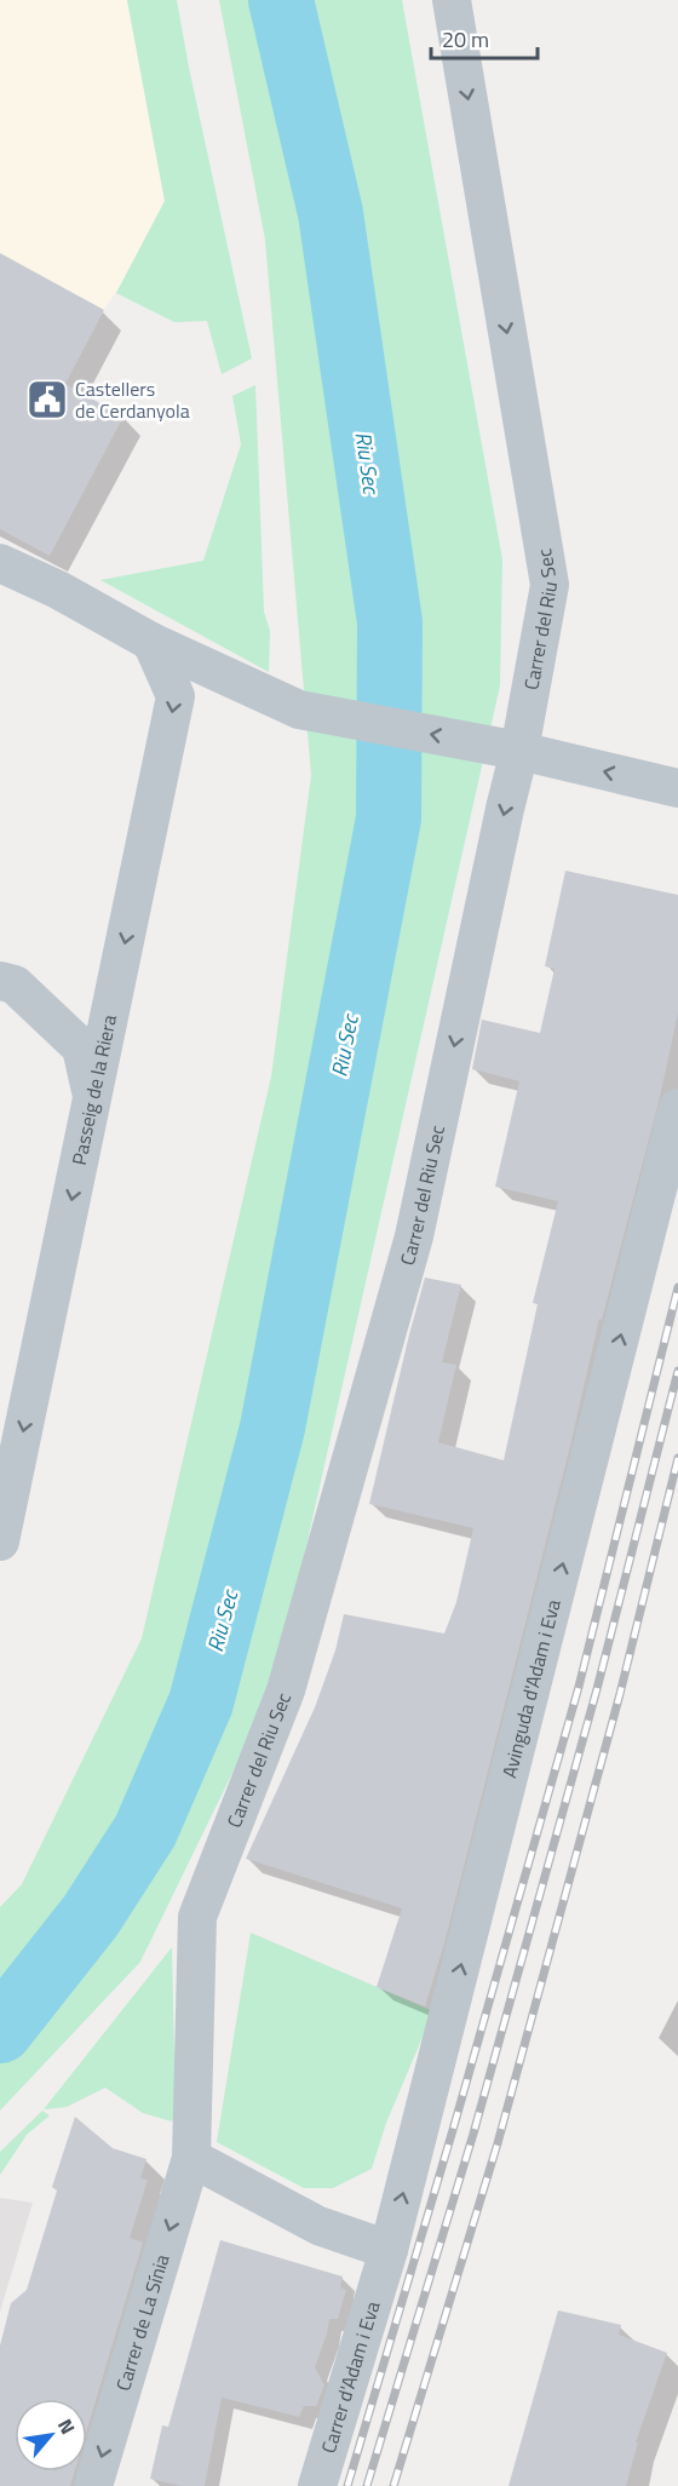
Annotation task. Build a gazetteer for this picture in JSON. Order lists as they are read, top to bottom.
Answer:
{
  "streets": {
    "street": [
      "Carrer del Riu Sec",
      "Passeig de la Riera",
      "Avinguda d'Adam i Eva",
      "Carrer de La Sínia",
      "Carrer d'Adam i Eva"
    ]
  },
  "crossings": [
    ["Carrer del Riu Sec", "Carrer de La Sínia"],
    ["Avinguda d'Adam i Eva", "Carrer d'Adam i Eva"]
  ],
  "one_way": [
    "Carrer del Riu Sec",
    "Passeig de la Riera",
    "Avinguda d'Adam i Eva",
    "Carrer de La Sínia"
  ],
  "water": ["Riu Sec"],
  "places": {
    "public building": ["Castellers de Cerdanyola"]
  },
  "scale_bar": "20 m",
  "north": "top right"
}
